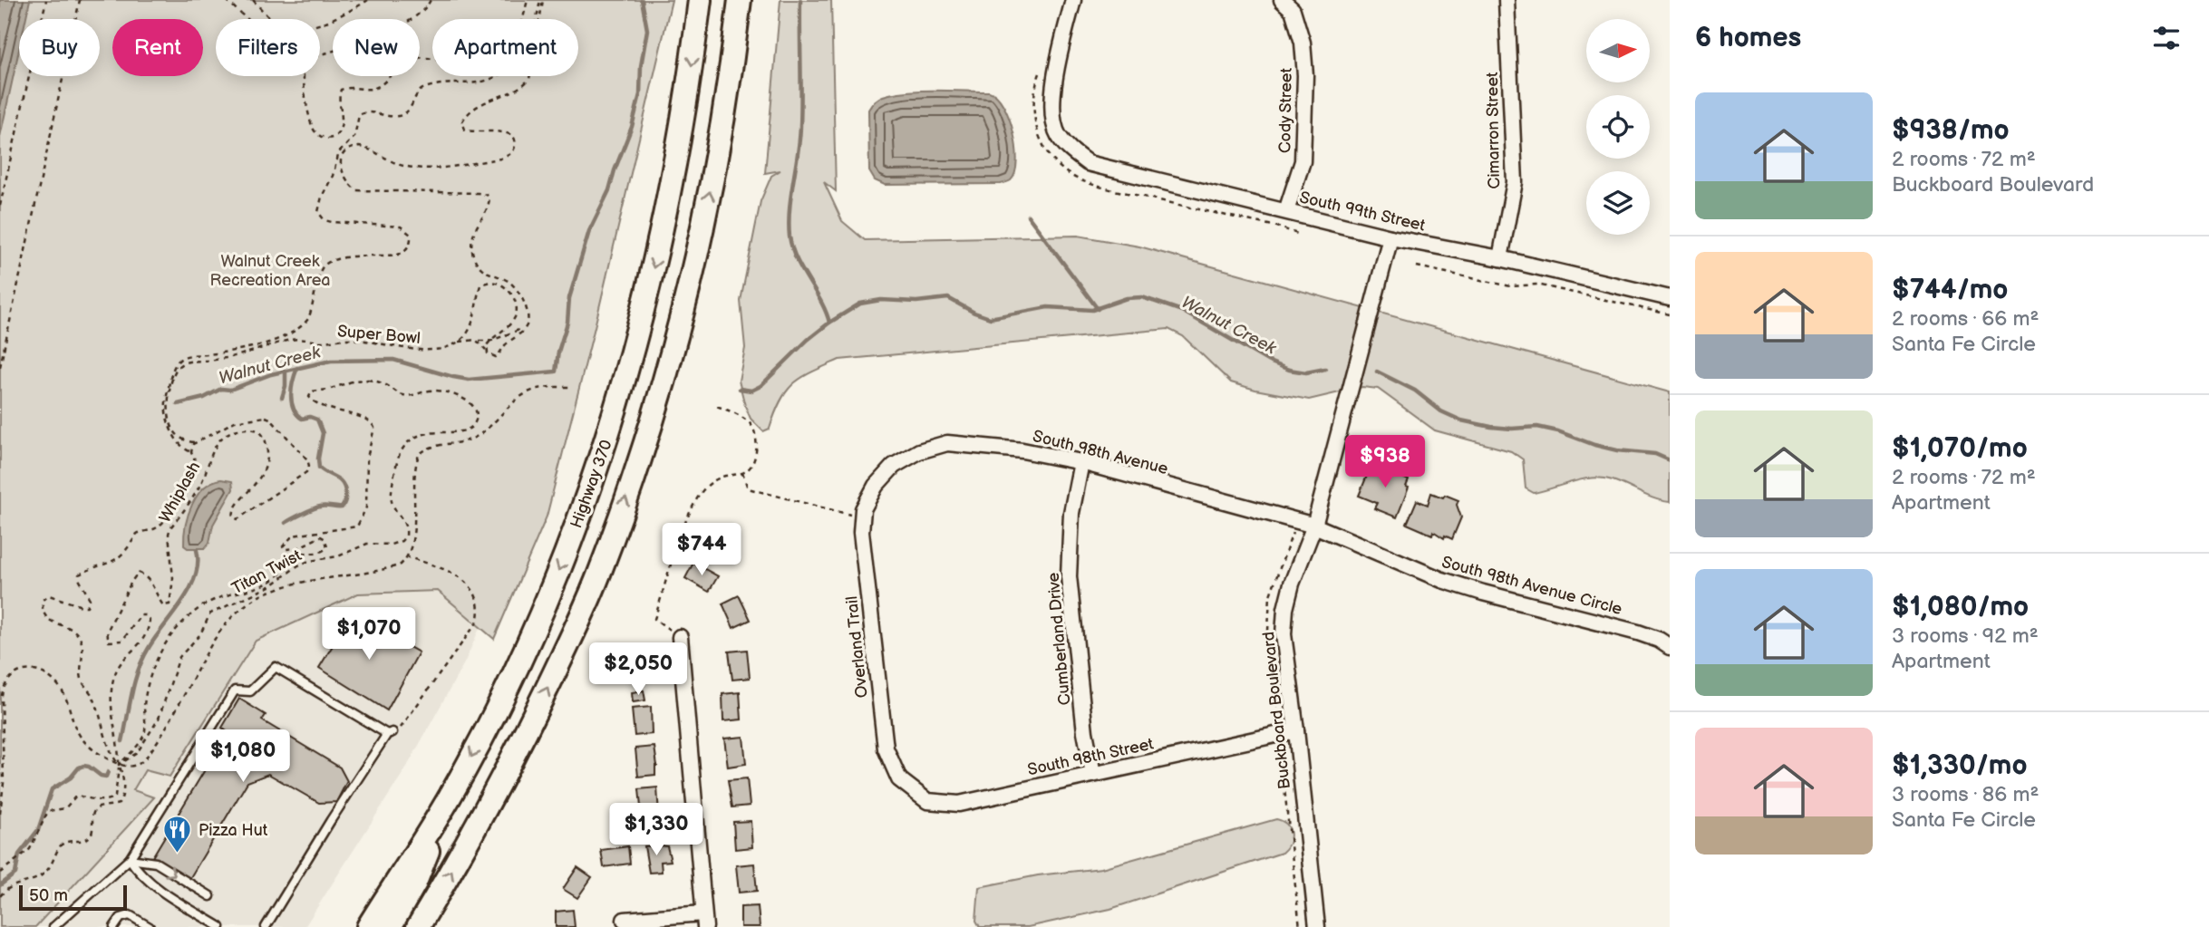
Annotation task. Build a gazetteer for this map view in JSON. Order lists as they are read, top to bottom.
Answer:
{
  "streets": {
    "highway": ["Highway 370"],
    "street": [
      "Cody Street",
      "Cimarron Street",
      "South 99th Street",
      "South 98th Avenue",
      "South 98th Avenue Circle",
      "Cumberland Drive",
      "Overland Trail",
      "Buckboard Boulevard",
      "South 98th Street"
    ],
    "path": ["Super Bowl", "Whiplash", "Titan Twist"]
  },
  "crossings": [
    ["Cody Street", "South 99th Street"],
    ["Cimarron Street", "South 99th Street"],
    ["South 99th Street", "Buckboard Boulevard"],
    ["Super Bowl", "Whiplash"],
    ["South 98th Avenue", "South 98th Avenue Circle"],
    ["South 98th Avenue", "Cumberland Drive"],
    ["South 98th Avenue", "Overland Trail"],
    ["South 98th Avenue", "Buckboard Boulevard"],
    ["Whiplash", "Titan Twist"],
    ["South 98th Avenue Circle", "Buckboard Boulevard"],
    ["Cumberland Drive", "South 98th Street"],
    ["Overland Trail", "South 98th Street"],
    ["Buckboard Boulevard", "South 98th Street"]
  ],
  "water": ["Walnut Creek"],
  "parks": ["Walnut Creek Recreation Area"],
  "places": {
    "restaurant": ["Pizza Hut"]
  },
  "scale_bar": "50 m",
  "north": "right",
  "page": {
    "heading": "6 homes",
    "chip": [
      "Buy",
      "Rent",
      "Filters",
      "New",
      "Apartment"
    ],
    "list": [
      {
        "name": "$938/mo",
        "note": "2 rooms · 72 m² · Buckboard Boulevard"
      },
      {
        "name": "$744/mo",
        "note": "2 rooms · 66 m² · Santa Fe Circle"
      },
      {
        "name": "$1,070/mo",
        "note": "2 rooms · 72 m² · Apartment"
      },
      {
        "name": "$1,080/mo",
        "note": "3 rooms · 92 m² · Apartment"
      },
      {
        "name": "$1,330/mo",
        "note": "3 rooms · 86 m² · Santa Fe Circle"
      }
    ],
    "price": [
      "$938",
      "$744",
      "$1,070",
      "$2,050",
      "$1,080",
      "$1,330"
    ],
    "scale": "50 m"
  }
}
